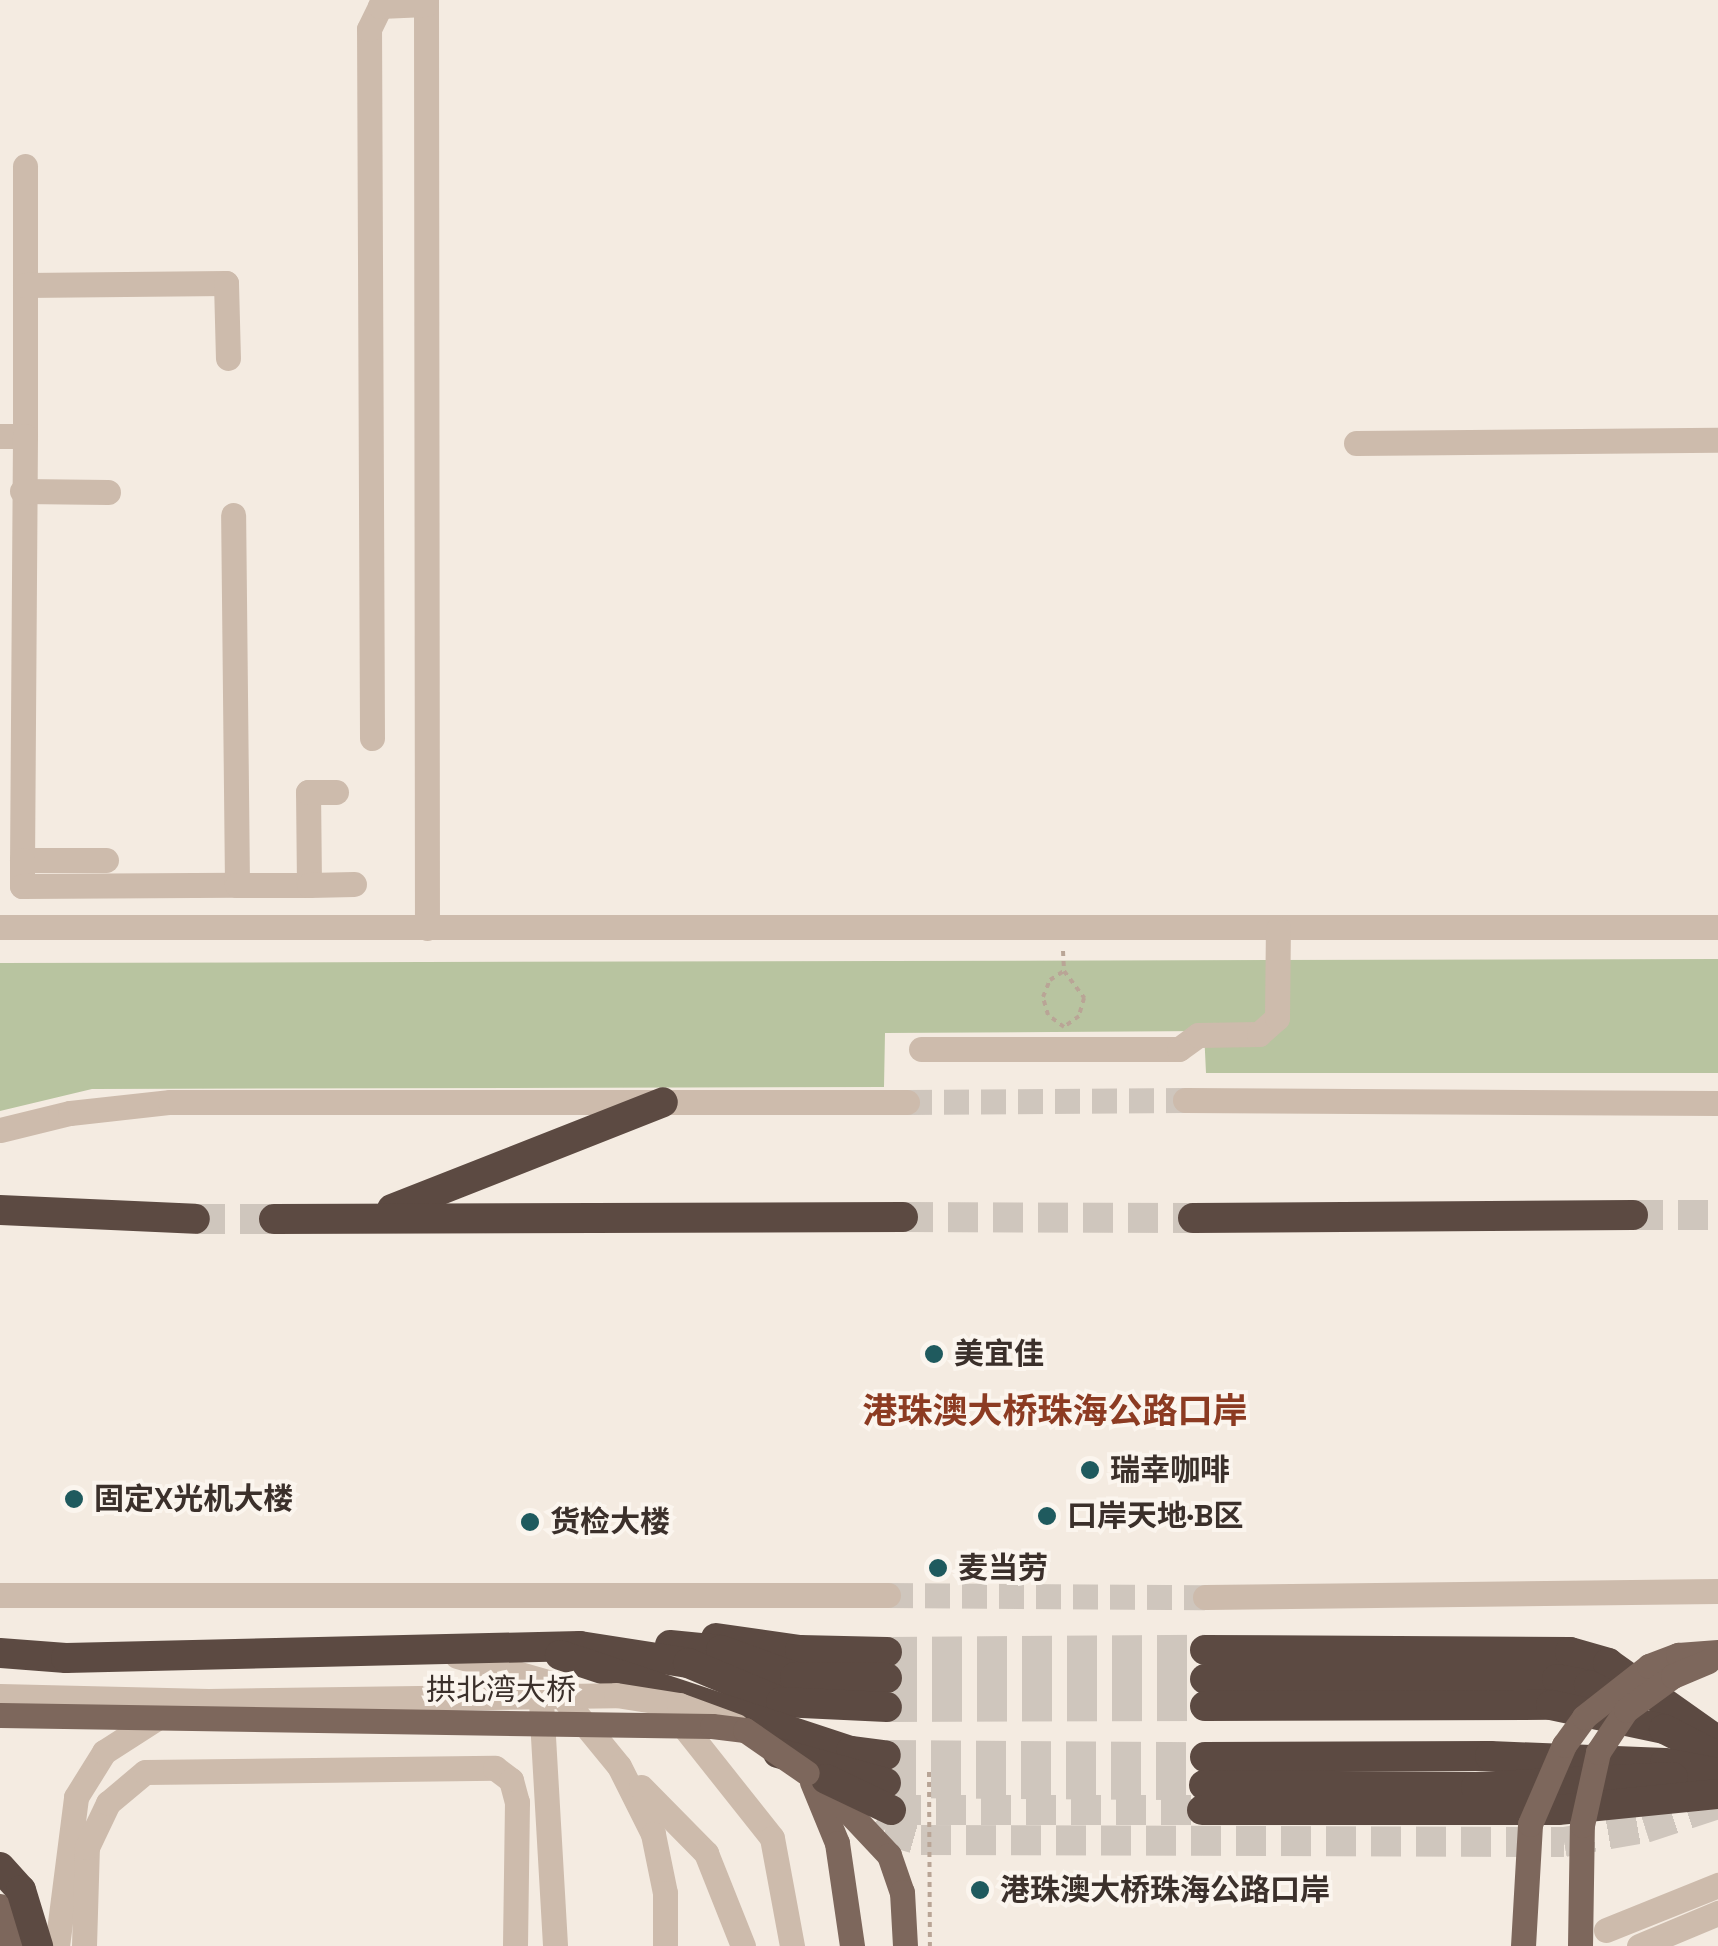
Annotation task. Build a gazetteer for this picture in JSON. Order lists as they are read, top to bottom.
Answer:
{
  "streets": {
    "main road": ["拱北湾大桥"]
  },
  "districts": ["港珠澳大桥珠海公路口岸"],
  "places": [
    "美宜佳",
    "瑞幸咖啡",
    "固定X光机大楼",
    "口岸天地·B区",
    "货检大楼",
    "麦当劳",
    "港珠澳大桥珠海公路口岸"
  ]
}
